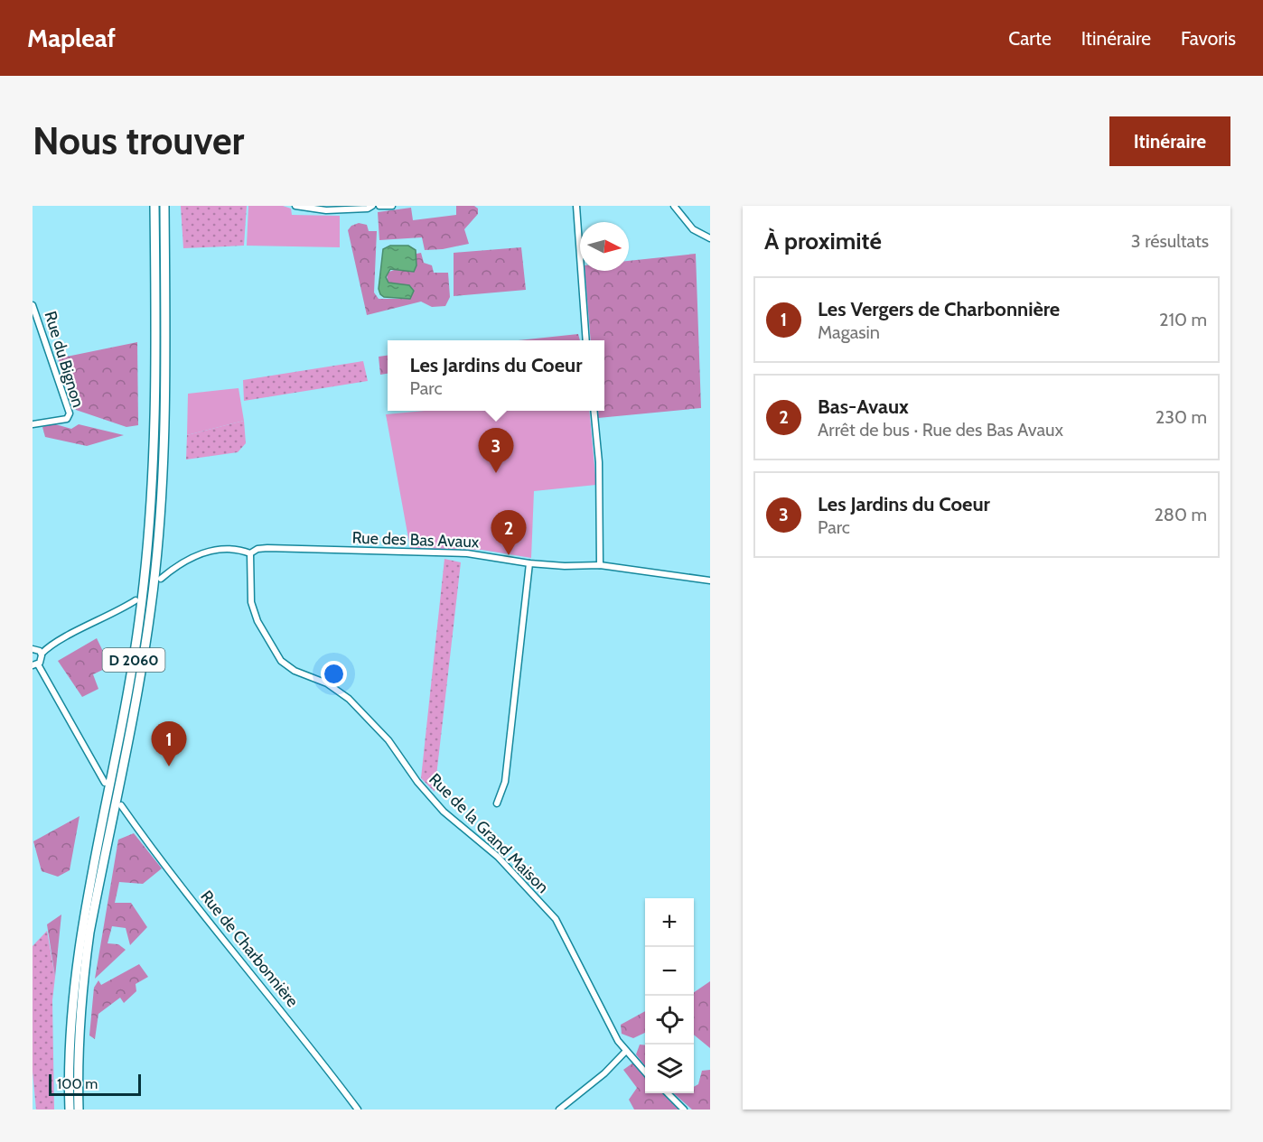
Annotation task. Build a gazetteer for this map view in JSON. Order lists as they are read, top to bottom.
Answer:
{
  "streets": {
    "highway": ["D 2060"],
    "street": [
      "Rue du Bignon",
      "Rue des Bas Avaux",
      "Rue de la Grand Maison",
      "Rue de Charbonnière"
    ]
  },
  "crossings": [
    ["Rue des Bas Avaux", "Rue de la Grand Maison"]
  ],
  "scale_bar": "100 m",
  "north": "right",
  "page": {
    "header": "Mapleaf",
    "nav": ["Carte", "Itinéraire", "Favoris"],
    "buttons": "Itinéraire",
    "title": "Nous trouver",
    "heading": ["À proximité", "3 résultats"],
    "list": [
      {
        "mark": "1",
        "name": "Les Vergers de Charbonnière",
        "note": "Magasin",
        "value": "210 m"
      },
      {
        "mark": "2",
        "name": "Bas-Avaux",
        "note": "Arrêt de bus · Rue des Bas Avaux",
        "value": "230 m"
      },
      {
        "mark": "3",
        "name": "Les Jardins du Coeur",
        "note": "Parc",
        "value": "280 m"
      }
    ],
    "popup": ["Les Jardins du Coeur", "Parc"],
    "pins": ["3", "2", "1"],
    "map_buttons": ["+", "−"],
    "scale": "100 m"
  }
}
